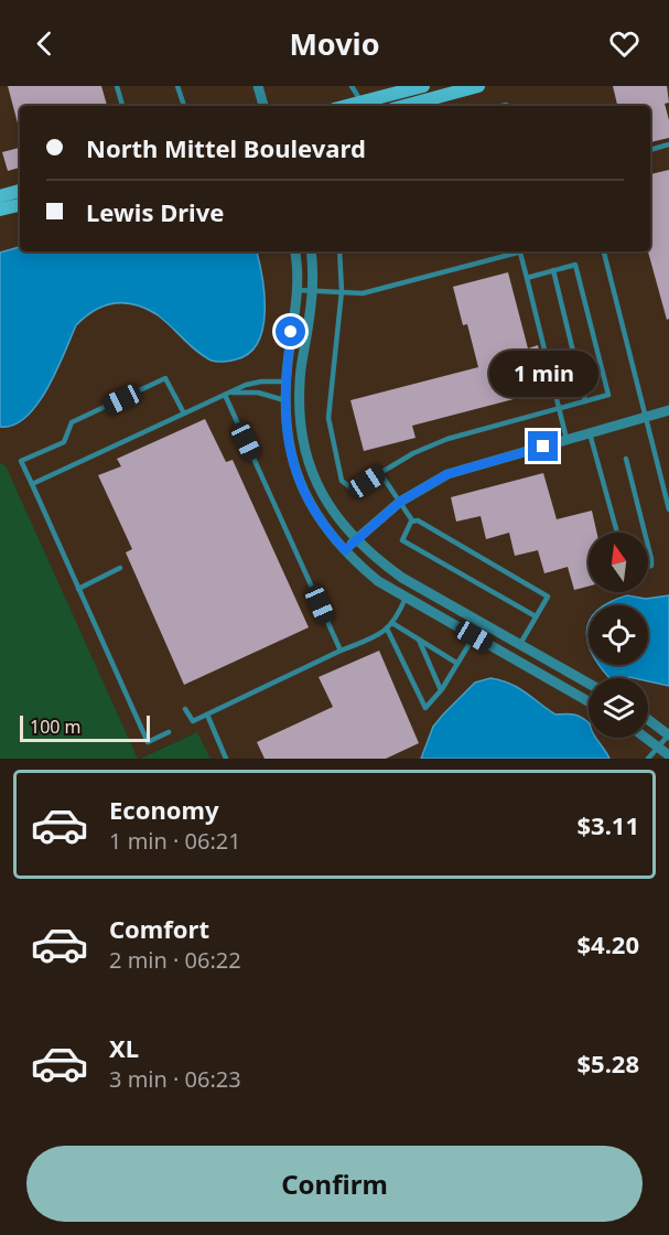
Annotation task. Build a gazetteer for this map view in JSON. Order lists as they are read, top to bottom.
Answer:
{
  "scale_bar": "100 m",
  "north": "top",
  "page": {
    "header": "Movio",
    "banner": ["North Mittel Boulevard", "Lewis Drive"],
    "bubble": "1 min",
    "scale": "100 m",
    "list": [
      {
        "name": "Economy",
        "note": "1 min · 06:21",
        "value": "$3.11"
      },
      {
        "name": "Comfort",
        "note": "2 min · 06:22",
        "value": "$4.20"
      },
      {
        "name": "XL",
        "note": "3 min · 06:23",
        "value": "$5.28"
      }
    ],
    "buttons": "Confirm"
  }
}
